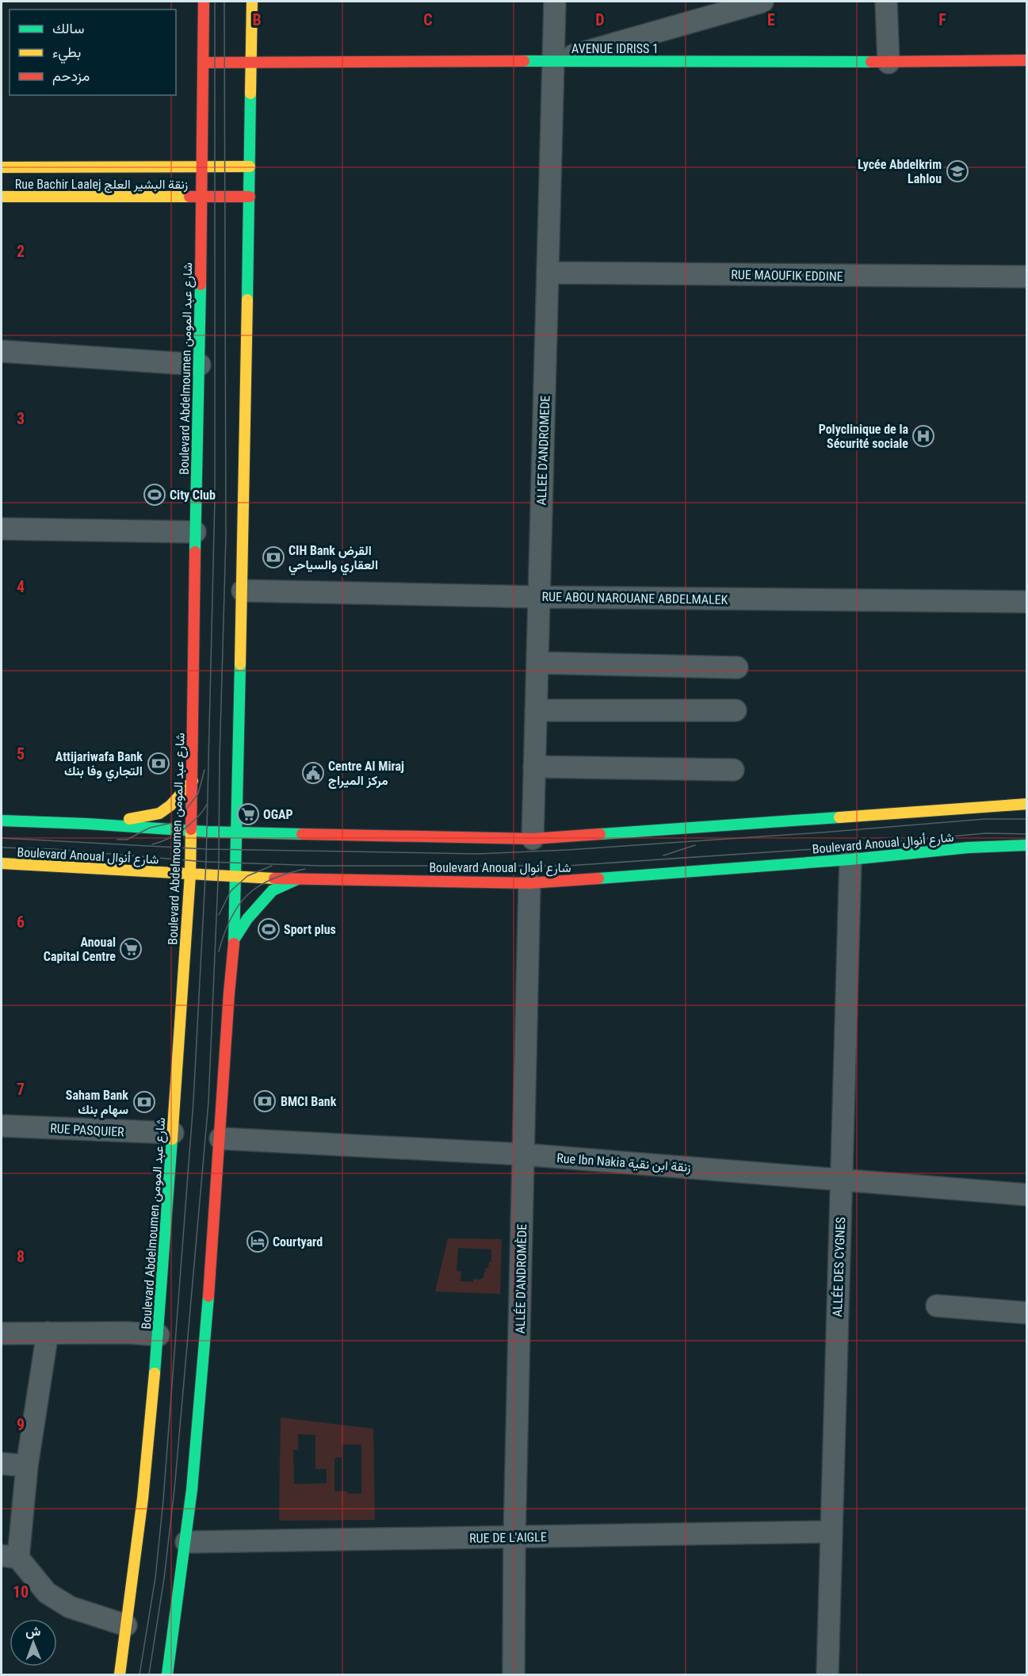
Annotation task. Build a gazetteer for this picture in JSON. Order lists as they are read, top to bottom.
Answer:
{
  "streets": {
    "main road": [
      "AVENUE IDRISS 1",
      "Rue Bachir Laalej زنقة البشير العلج",
      "Boulevard Abdelmoumen شارع عبد المومن",
      "Boulevard Anoual شارع أنوال"
    ],
    "street": [
      "RUE MAOUFIK EDDINE",
      "ALLEE D'ANDROMEDE",
      "RUE ABOU NAROUANE ABDELMALEK",
      "RUE PASQUIER",
      "Rue Ibn Nakia زنقة ابن نقية",
      "ALLÉE DES CYGNES",
      "ALLÉE D'ANDROMÈDE",
      "RUE DE L'AIGLE"
    ]
  },
  "crossings": [
    ["AVENUE IDRISS 1", "Boulevard Abdelmoumen شارع عبد المومن"],
    ["AVENUE IDRISS 1", "ALLEE D'ANDROMEDE"],
    ["Rue Bachir Laalej زنقة البشير العلج", "Boulevard Abdelmoumen شارع عبد المومن"],
    ["RUE MAOUFIK EDDINE", "ALLEE D'ANDROMEDE"],
    ["Boulevard Abdelmoumen شارع عبد المومن", "Boulevard Anoual شارع أنوال"],
    ["Boulevard Abdelmoumen شارع عبد المومن", "RUE PASQUIER"],
    ["ALLEE D'ANDROMEDE", "RUE ABOU NAROUANE ABDELMALEK"],
    ["Boulevard Anoual شارع أنوال", "ALLÉE DES CYGNES"],
    ["Boulevard Anoual شارع أنوال", "ALLÉE D'ANDROMÈDE"],
    ["Rue Ibn Nakia زنقة ابن نقية", "ALLÉE DES CYGNES"],
    ["Rue Ibn Nakia زنقة ابن نقية", "ALLÉE D'ANDROMÈDE"],
    ["ALLÉE DES CYGNES", "RUE DE L'AIGLE"],
    ["ALLÉE D'ANDROMÈDE", "RUE DE L'AIGLE"]
  ],
  "places": {
    "school or university": ["Lycée Abdelkrim Lahlou"],
    "hospital": ["Polyclinique de la Sécurité sociale"],
    "sports": ["City Club", "Sport plus"],
    "bank": [
      "CIH Bank القرض العقاري والسياحي",
      "Attijariwafa Bank التجاري وفا بنك",
      "BMCI Bank",
      "Saham Bank سهام بنك"
    ],
    "public building": ["Centre Al Miraj مركز الميراج"],
    "supermarket": ["OGAP", "Anoual Capital Centre"],
    "hotel": ["Courtyard"]
  },
  "legend": ["سالك", "بطيء", "مزدحم"],
  "north": "top",
  "grid": {
    "columns": [
      "B",
      "C",
      "D",
      "E",
      "F"
    ],
    "rows": [
      "2",
      "3",
      "4",
      "5",
      "6",
      "7",
      "8",
      "9",
      "10"
    ]
  }
}
